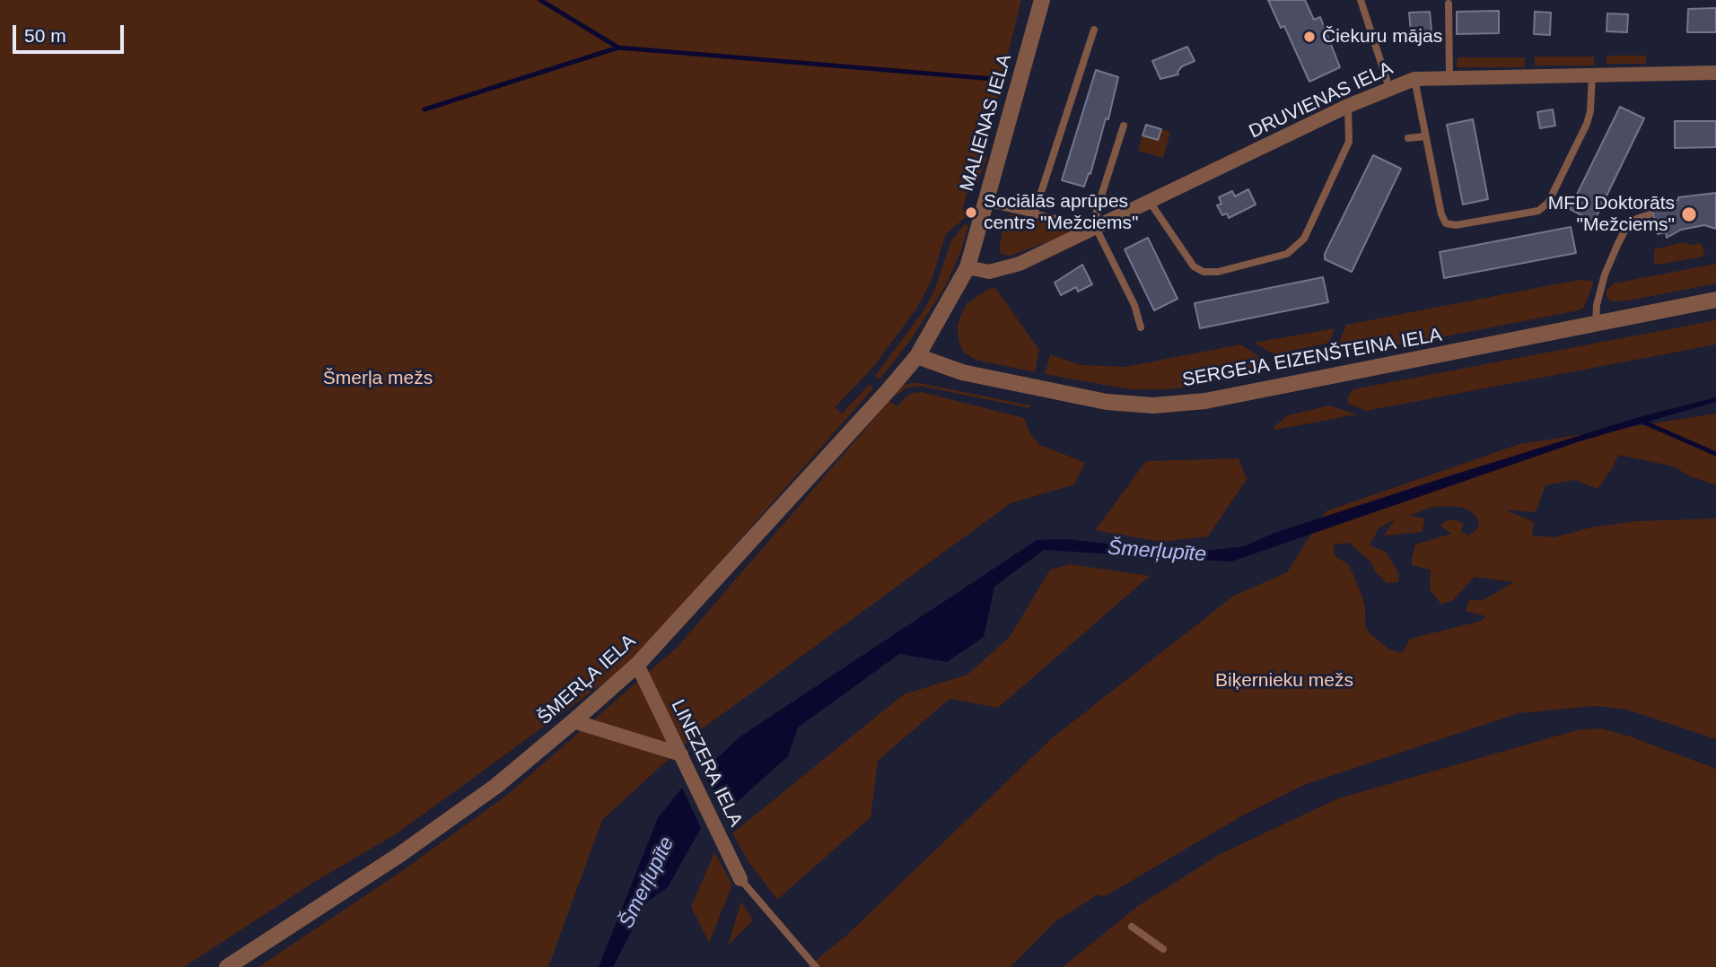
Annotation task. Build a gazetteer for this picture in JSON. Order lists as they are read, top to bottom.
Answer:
{
  "streets": {
    "street": [
      "DRUVIENAS IELA",
      "MALIENAS IELA",
      "SERGEJA EIZENŠTEINA IELA",
      "ŠMERĻA IELA",
      "LINEZERA IELA"
    ]
  },
  "crossings": [
    ["DRUVIENAS IELA", "MALIENAS IELA"],
    ["MALIENAS IELA", "SERGEJA EIZENŠTEINA IELA"],
    ["MALIENAS IELA", "ŠMERĻA IELA"],
    ["SERGEJA EIZENŠTEINA IELA", "ŠMERĻA IELA"],
    ["ŠMERĻA IELA", "LINEZERA IELA"]
  ],
  "water": ["Šmerļupīte"],
  "parks": ["Šmerļa mežs", "Biķernieku mežs"],
  "places": ["Čiekuru mājas", "Sociālās aprūpes centrs \"Mežciems\"", "MFD Doktorāts \"Mežciems\""],
  "scale_bar": "50 m"
}
